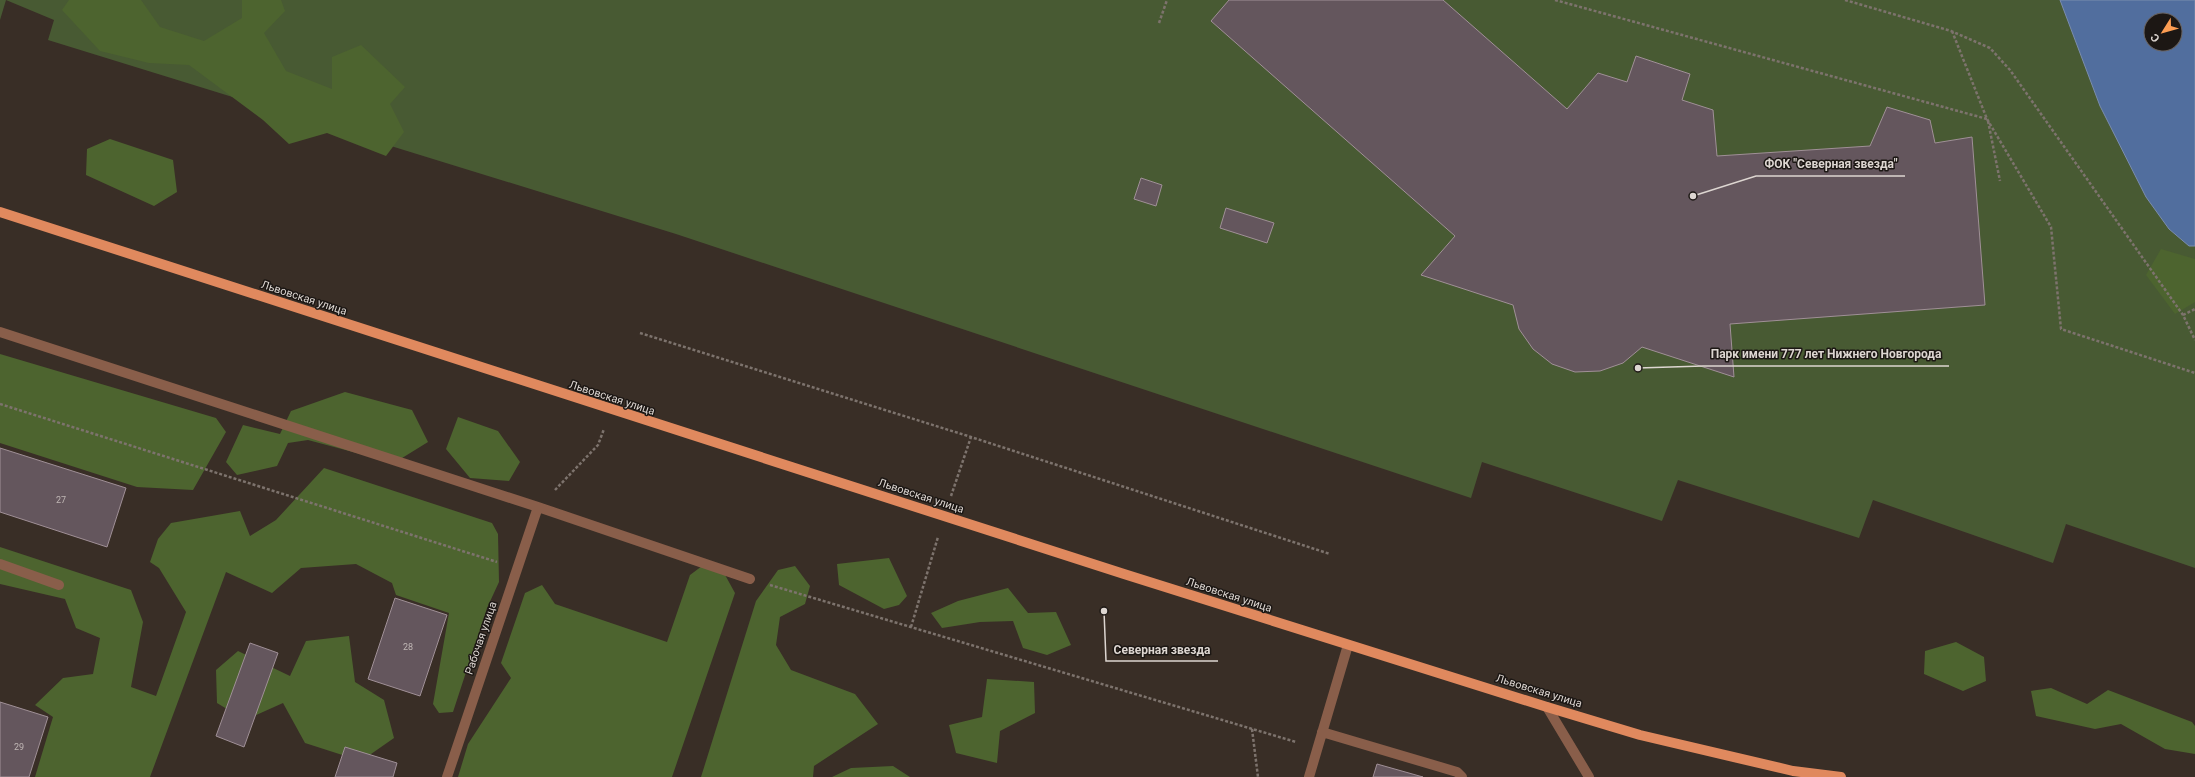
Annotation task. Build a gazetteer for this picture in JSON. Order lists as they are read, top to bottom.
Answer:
{
  "streets": {
    "main road": ["Львовская улица"],
    "street": ["Рабочая улица"]
  },
  "places": ["ФОК \"Северная звезда\"", "Парк имени 777 лет Нижнего Новгорода", "Северная звезда"],
  "house_numbers": ["27", "28", "29"],
  "north": "bottom left"
}
